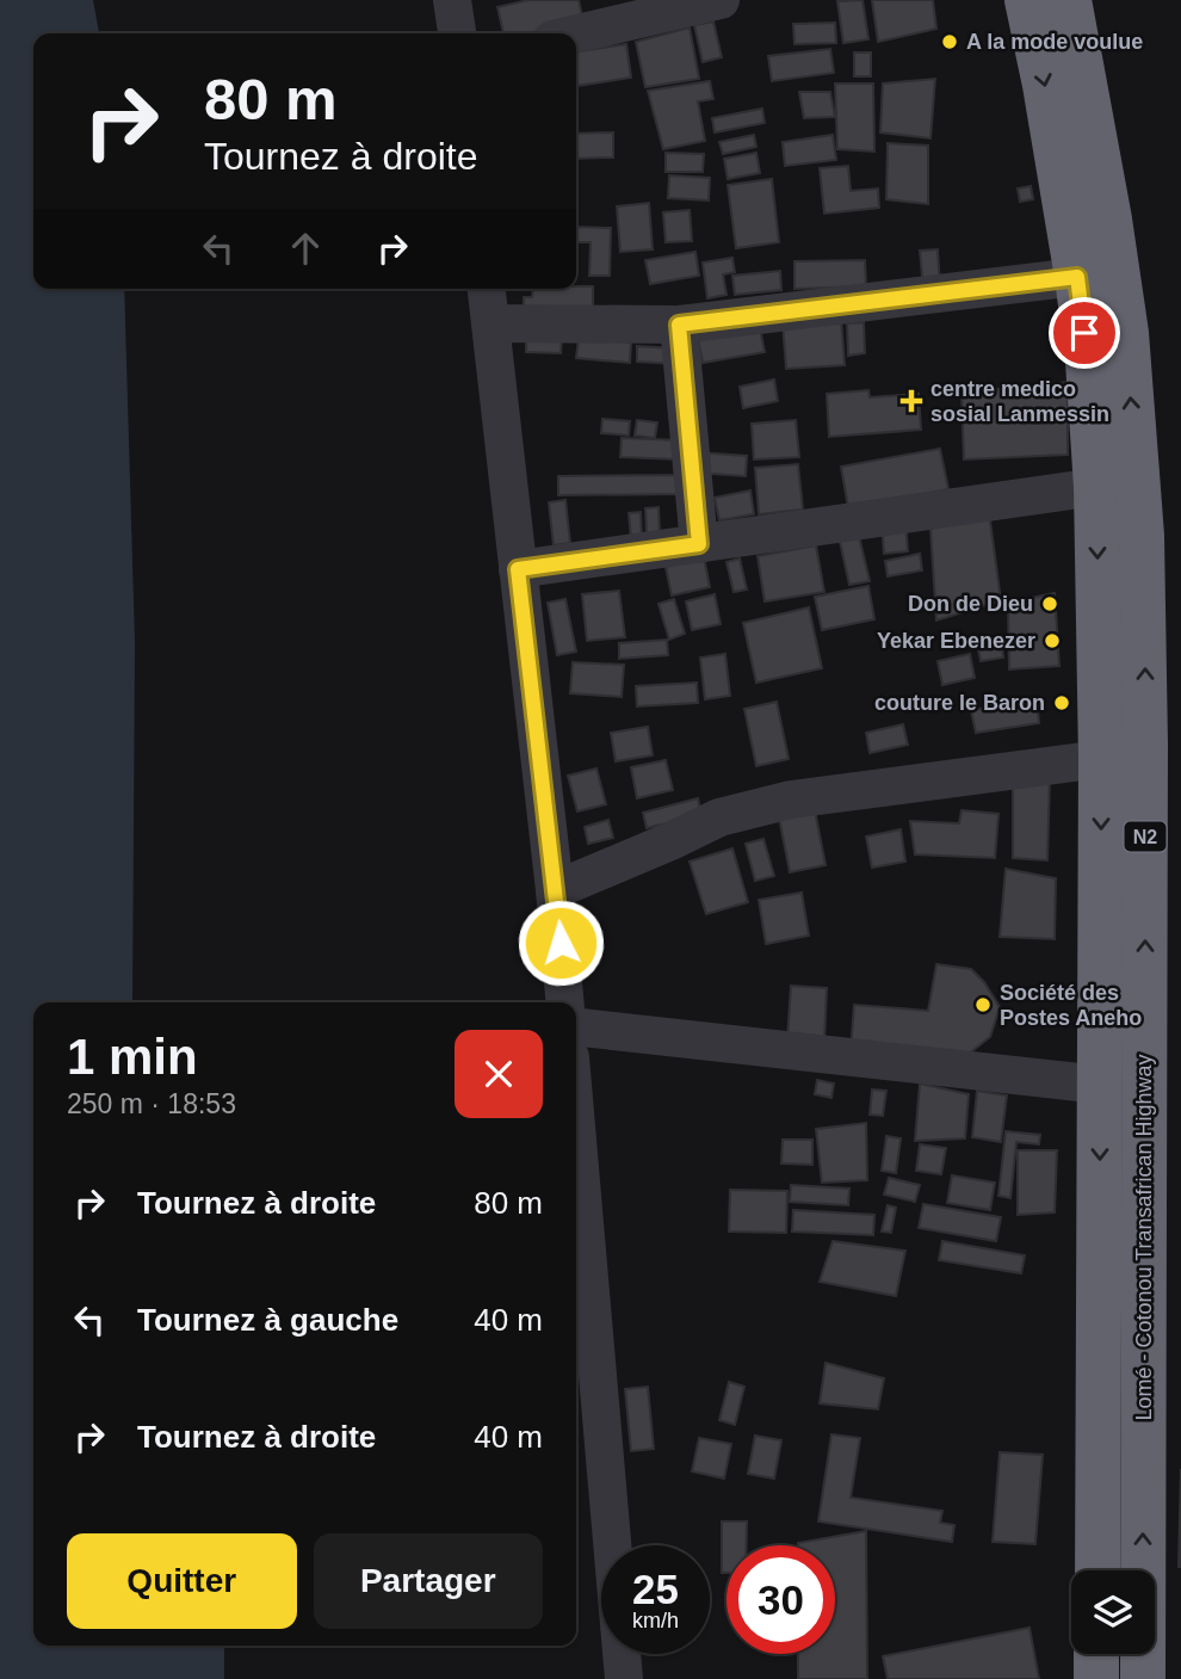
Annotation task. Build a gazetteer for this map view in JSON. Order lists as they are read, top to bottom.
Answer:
{
  "streets": {
    "highway": ["N2", "Lomé - Cotonou Transafrican Highway"]
  },
  "places": {
    "other": [
      "A la mode voulue",
      "Don de Dieu",
      "Yekar Ebenezer",
      "couture le Baron",
      "Société des Postes Aneho"
    ],
    "health": ["centre medico sosial Lanmessin"]
  },
  "page": {
    "turn": ["80 m", "Tournez à droite"],
    "heading": ["1 min", "250 m · 18:53"],
    "list": [
      {
        "name": "Tournez à droite",
        "value": "80 m"
      },
      {
        "name": "Tournez à gauche",
        "value": "40 m"
      },
      {
        "name": "Tournez à droite",
        "value": "40 m"
      }
    ],
    "buttons": ["Quitter", "Partager"],
    "speed": "25 km/h",
    "limit": "30"
  }
}
